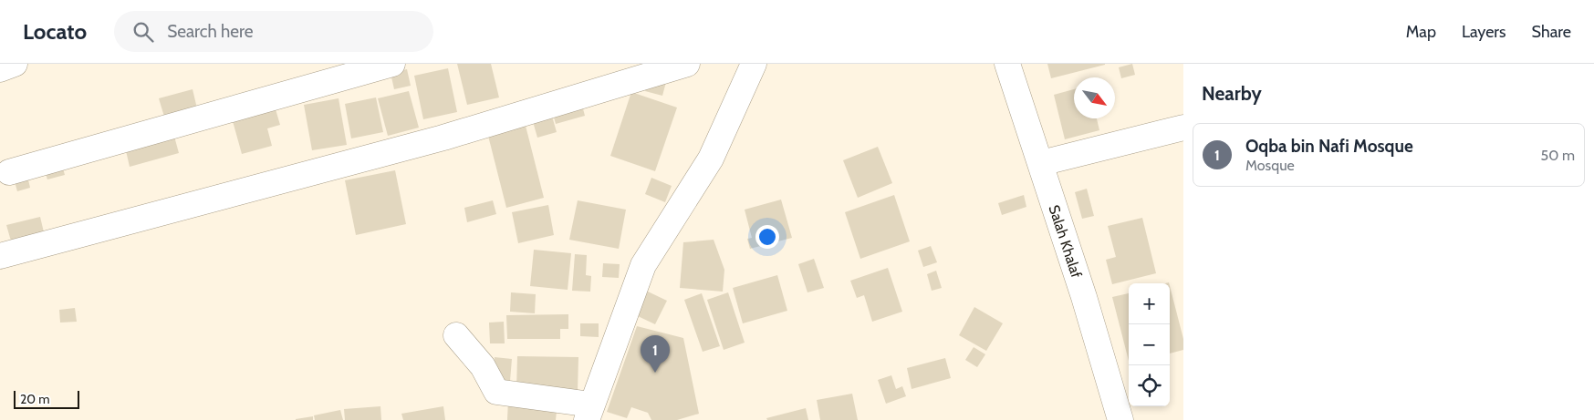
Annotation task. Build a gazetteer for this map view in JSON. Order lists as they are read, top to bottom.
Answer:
{
  "streets": {
    "street": ["Salah Khalaf"]
  },
  "scale_bar": "20 m",
  "north": "bottom right",
  "page": {
    "header": "Locato",
    "search": "Search here",
    "nav": ["Map", "Layers", "Share"],
    "heading": "Nearby",
    "list": [
      {
        "mark": "1",
        "name": "Oqba bin Nafi Mosque",
        "note": "Mosque",
        "value": "50 m"
      }
    ],
    "map_buttons": ["+", "−"],
    "pins": "1",
    "scale": "20 m"
  }
}
